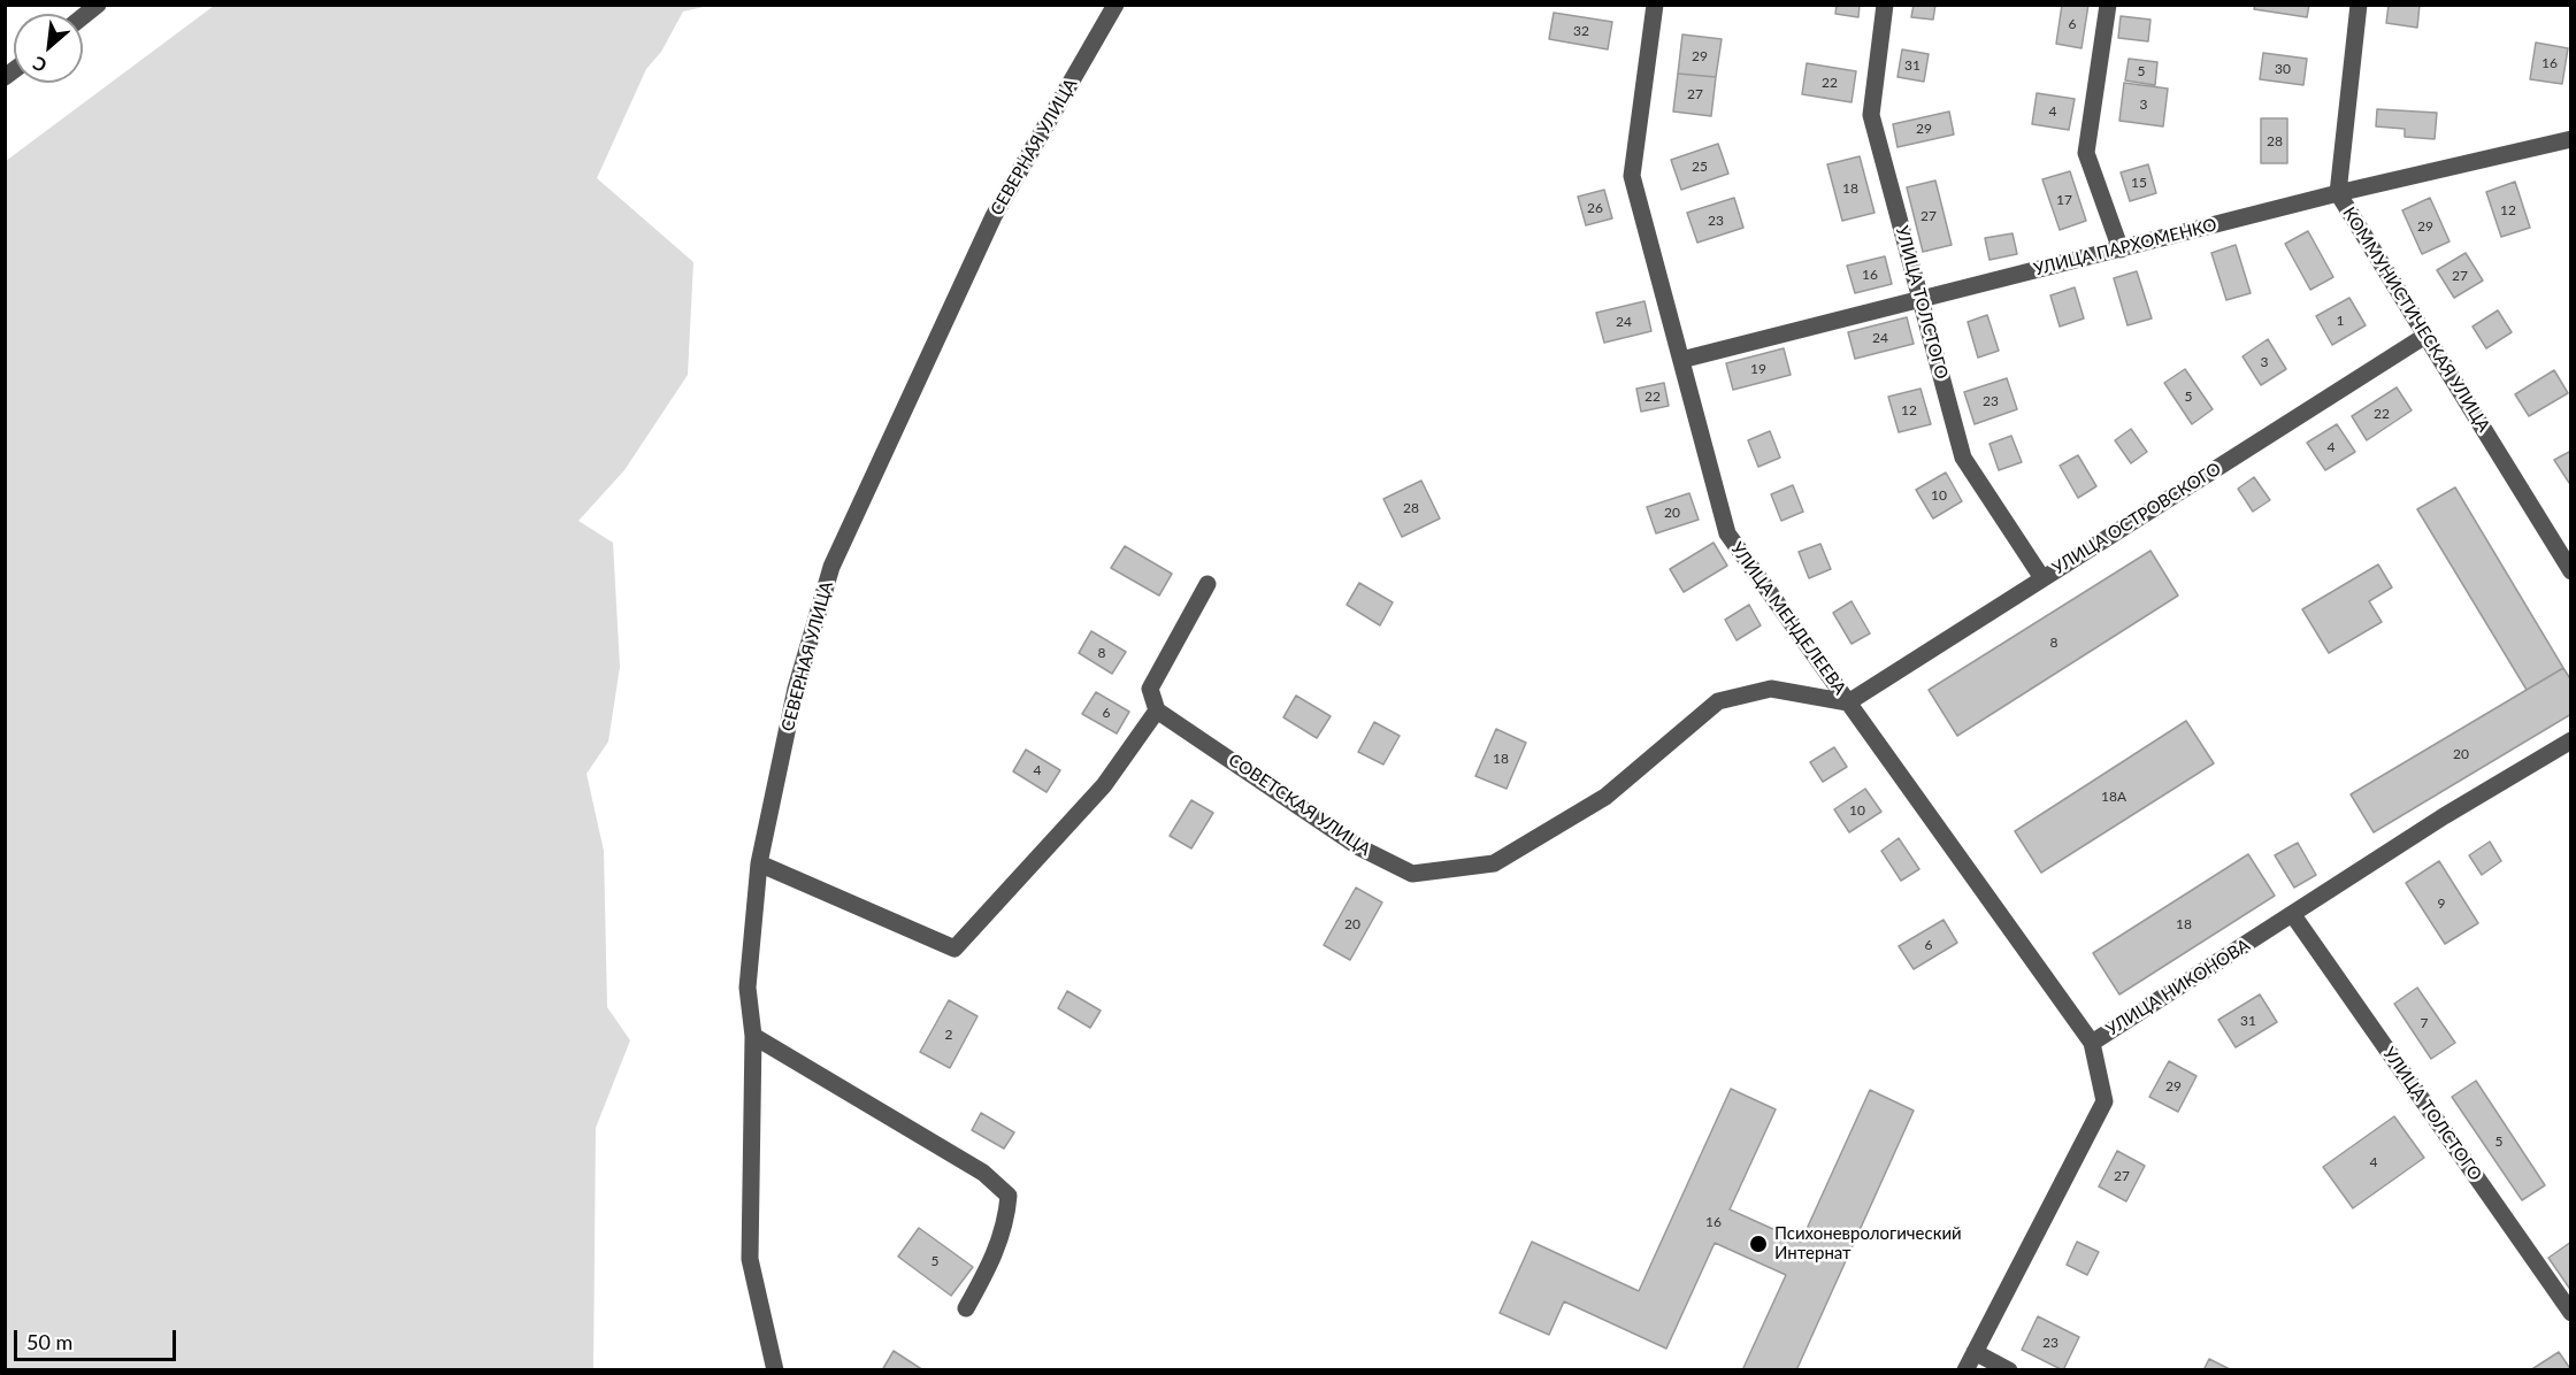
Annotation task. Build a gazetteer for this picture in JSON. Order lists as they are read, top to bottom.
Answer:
{
  "streets": {
    "street": [
      "СЕВЕРНАЯ УЛИЦА",
      "УЛИЦА ПАРХОМЕНКО",
      "УЛИЦА ТОЛСТОГО",
      "КОММУНИСТИЧЕСКАЯ УЛИЦА",
      "УЛИЦА ОСТРОВСКОГО",
      "УЛИЦА МЕНДЕЛЕЕВА",
      "СОВЕТСКАЯ УЛИЦА",
      "УЛИЦА НИКОНОВА"
    ]
  },
  "crossings": [
    ["УЛИЦА ПАРХОМЕНКО", "УЛИЦА ТОЛСТОГО"],
    ["УЛИЦА ПАРХОМЕНКО", "КОММУНИСТИЧЕСКАЯ УЛИЦА"],
    ["УЛИЦА ПАРХОМЕНКО", "УЛИЦА МЕНДЕЛЕЕВА"],
    ["УЛИЦА ТОЛСТОГО", "УЛИЦА ОСТРОВСКОГО"],
    ["УЛИЦА ТОЛСТОГО", "УЛИЦА НИКОНОВА"],
    ["КОММУНИСТИЧЕСКАЯ УЛИЦА", "УЛИЦА ОСТРОВСКОГО"],
    ["УЛИЦА ОСТРОВСКОГО", "УЛИЦА МЕНДЕЛЕЕВА"],
    ["УЛИЦА ОСТРОВСКОГО", "СОВЕТСКАЯ УЛИЦА"],
    ["УЛИЦА МЕНДЕЛЕЕВА", "СОВЕТСКАЯ УЛИЦА"],
    ["УЛИЦА МЕНДЕЛЕЕВА", "УЛИЦА НИКОНОВА"]
  ],
  "places": ["Психоневрологический Интернат"],
  "house_numbers": [
    "6",
    "32",
    "29",
    "16",
    "31",
    "30",
    "5",
    "22",
    "27",
    "3",
    "4",
    "29",
    "28",
    "25",
    "15",
    "18",
    "17",
    "26",
    "12",
    "27",
    "23",
    "29",
    "16",
    "27",
    "1",
    "24",
    "24",
    "3",
    "19",
    "22",
    "5",
    "23",
    "12",
    "22",
    "4",
    "10",
    "28",
    "20",
    "8",
    "8",
    "6",
    "20",
    "18",
    "4",
    "18А",
    "10",
    "9",
    "20",
    "18",
    "6",
    "31",
    "7",
    "2",
    "29",
    "5",
    "4",
    "27",
    "16",
    "5",
    "23"
  ],
  "scale_bar": "50 m",
  "north": "bottom left"
}
